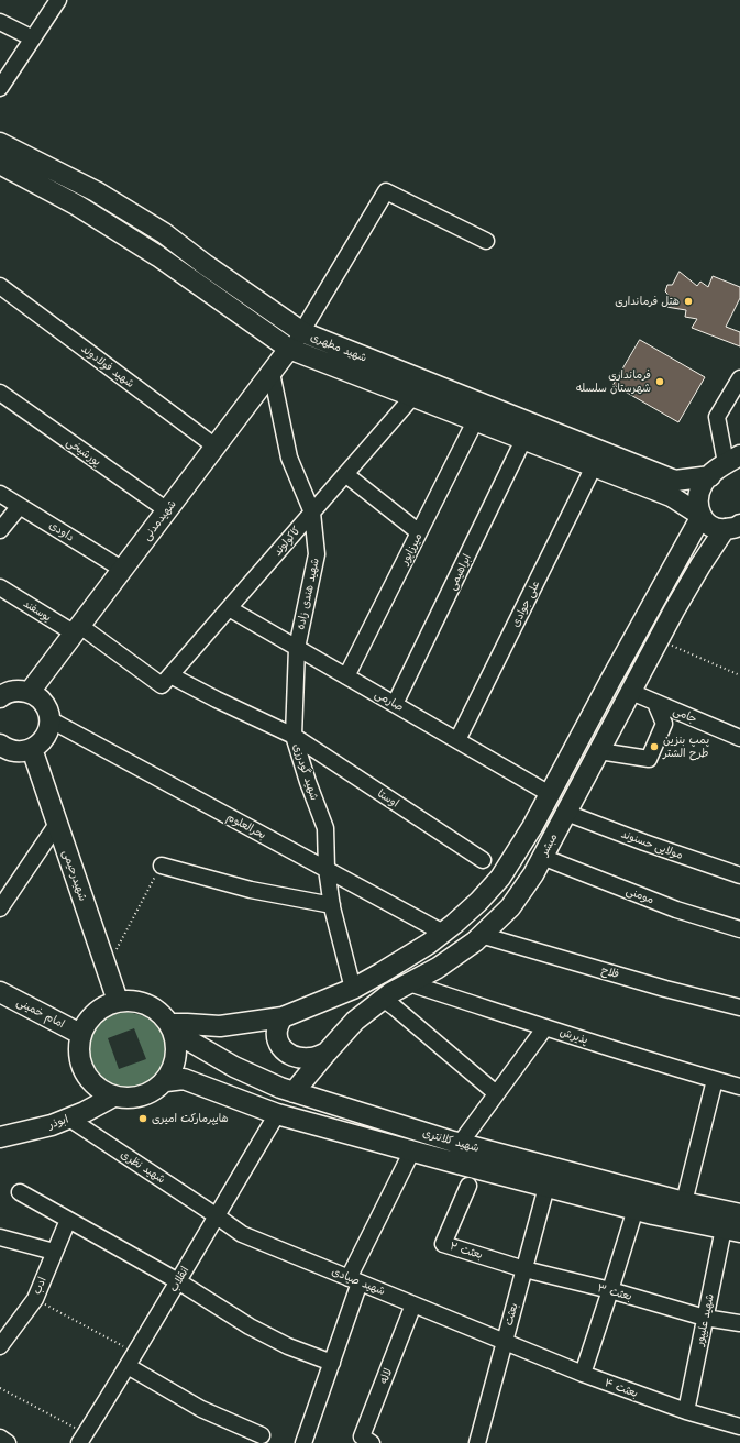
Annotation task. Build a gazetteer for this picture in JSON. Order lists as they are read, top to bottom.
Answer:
{
  "streets": {
    "main road": [
      "شهید مطهری",
      "شهیدمدنی",
      "مبشر",
      "شهیدرحیمی",
      "امام خمینی",
      "ابوذر",
      "شهید کلانتری"
    ],
    "street": [
      "شهید فولادوند",
      "پورشیخی",
      "داودی",
      "کاکولوند",
      "میرزاپور",
      "ابراهیمی",
      "شهید هندی زاده",
      "علی جوادی",
      "یوسفند",
      "صارمی",
      "جامی",
      "شهید گودرزی",
      "اوستا",
      "بحرالعلوم",
      "مولایی حسنوند",
      "مومنی",
      "فلاح",
      "پذیرش",
      "شهید نظری",
      "بعثت ۲",
      "انقلاب",
      "شهید صیادی",
      "ادب",
      "بعثت ۳",
      "بعثت",
      "شهید علیپور",
      "لاله",
      "بعثت ۴"
    ]
  },
  "crossings": [
    ["شهید مطهری", "شهیدمدنی"],
    ["شهید مطهری", "کاکولوند"],
    ["شهید مطهری", "میرزاپور"],
    ["شهید مطهری", "ابراهیمی"],
    ["شهید مطهری", "علی جوادی"],
    ["شهید مطهری", "مبشر"],
    ["شهید فولادوند", "شهیدمدنی"],
    ["پورشیخی", "شهیدمدنی"],
    ["شهیدمدنی", "داودی"],
    ["شهیدمدنی", "شهید هندی زاده"],
    ["شهیدمدنی", "یوسفند"],
    ["کاکولوند", "شهید هندی زاده"],
    ["کاکولوند", "یوسفند"],
    ["کاکولوند", "صارمی"],
    ["کاکولوند", "اوستا"],
    ["میرزاپور", "صارمی"],
    ["ابراهیمی", "صارمی"],
    ["شهید هندی زاده", "صارمی"],
    ["شهید هندی زاده", "شهید گودرزی"],
    ["علی جوادی", "صارمی"],
    ["یوسفند", "اوستا"],
    ["صارمی", "شهید گودرزی"],
    ["جامی", "مبشر"],
    ["شهید گودرزی", "اوستا"],
    ["شهید گودرزی", "بحرالعلوم"],
    ["مبشر", "مولایی حسنوند"],
    ["مبشر", "مومنی"],
    ["مبشر", "فلاح"],
    ["مبشر", "پذیرش"],
    ["مبشر", "شهید کلانتری"],
    ["شهیدرحیمی", "امام خمینی"],
    ["شهیدرحیمی", "ابوذر"],
    ["شهیدرحیمی", "شهید کلانتری"],
    ["امام خمینی", "ابوذر"],
    ["امام خمینی", "شهید کلانتری"],
    ["ابوذر", "شهید کلانتری"],
    ["ابوذر", "شهید نظری"],
    ["شهید کلانتری", "انقلاب"],
    ["شهید کلانتری", "بعثت"],
    ["شهید کلانتری", "شهید علیپور"],
    ["شهید نظری", "انقلاب"],
    ["شهید نظری", "شهید صیادی"],
    ["بعثت ۲", "بعثت ۳"],
    ["بعثت ۲", "بعثت"],
    ["انقلاب", "شهید صیادی"],
    ["شهید صیادی", "بعثت"],
    ["شهید صیادی", "لاله"],
    ["شهید صیادی", "بعثت ۴"],
    ["بعثت ۳", "بعثت"],
    ["بعثت ۳", "شهید علیپور"],
    ["بعثت", "بعثت ۴"],
    ["شهید علیپور", "بعثت ۴"]
  ],
  "places": [
    "هتل فرمانداری",
    "فرمانداری شهرستان سلسله",
    "پمپ بنزین طرح الشتر",
    "هایپرمارکت امیری"
  ]
}
